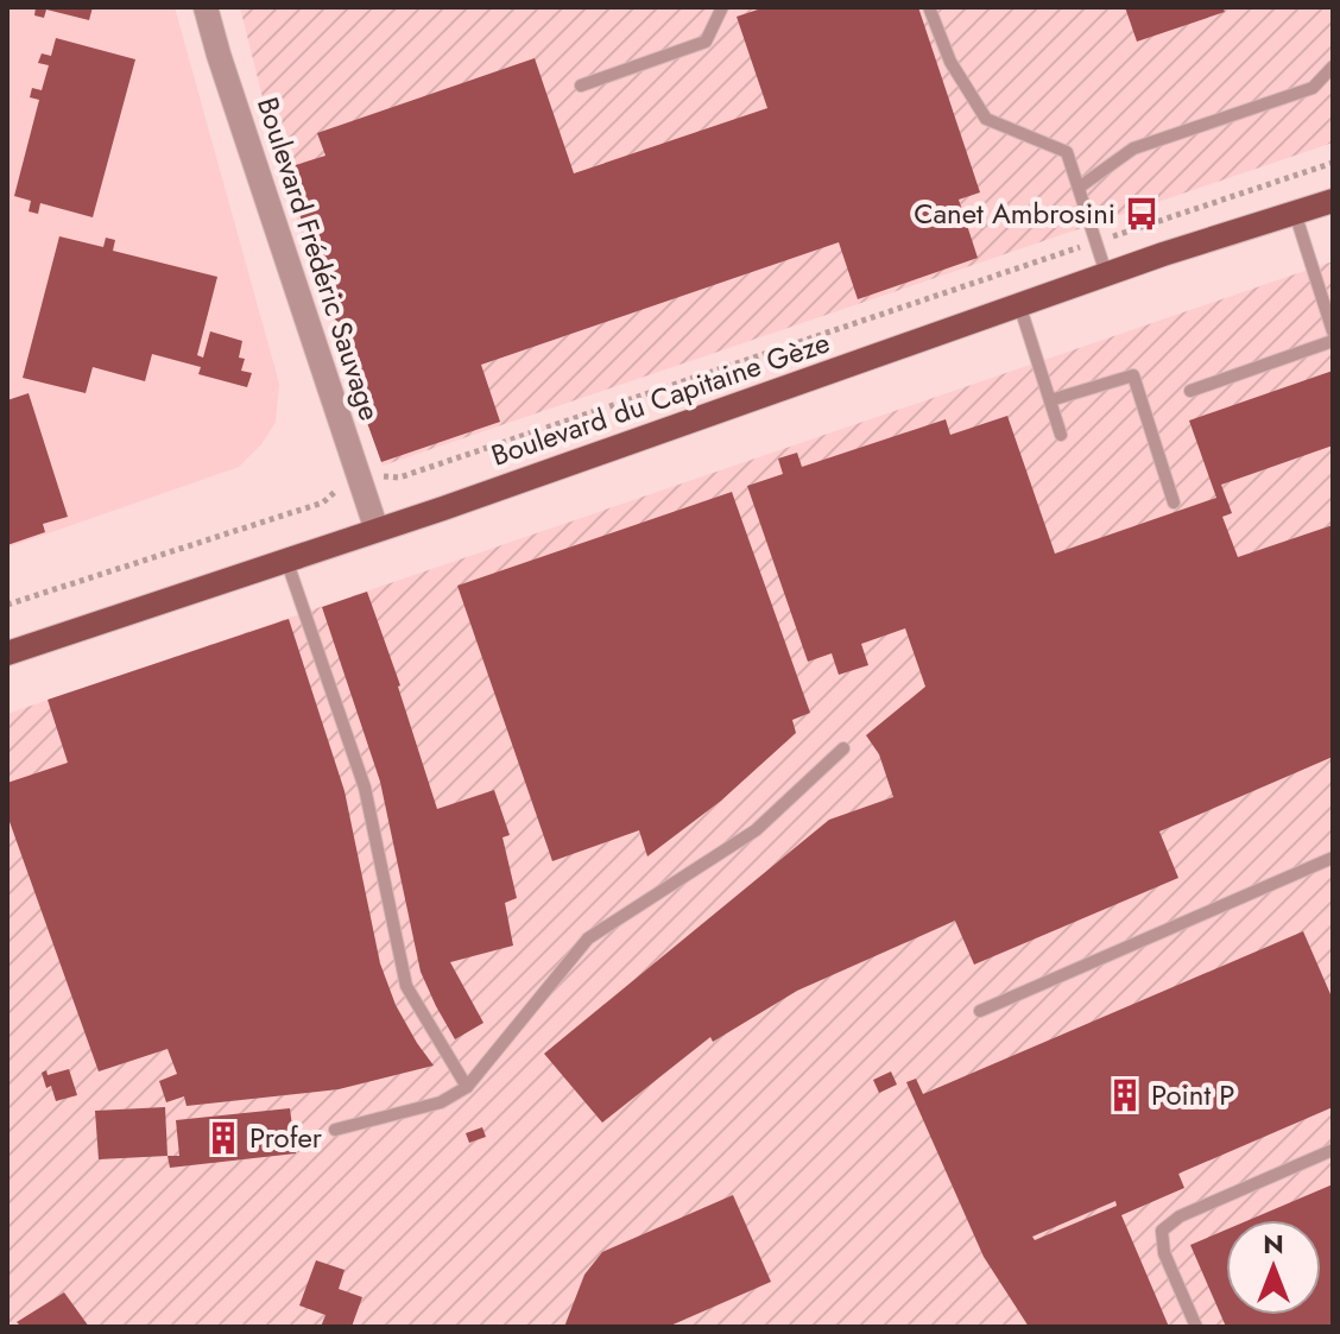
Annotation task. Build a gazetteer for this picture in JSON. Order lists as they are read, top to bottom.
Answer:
{
  "streets": {
    "main road": ["Boulevard du Capitaine Gèze"],
    "street": ["Boulevard Frédéric Sauvage"]
  },
  "crossings": [
    ["Boulevard Frédéric Sauvage", "Boulevard du Capitaine Gèze"]
  ],
  "places": {
    "bus stop": ["Canet Ambrosini"],
    "building": ["Point P", "Profer"]
  },
  "north": "top"
}
